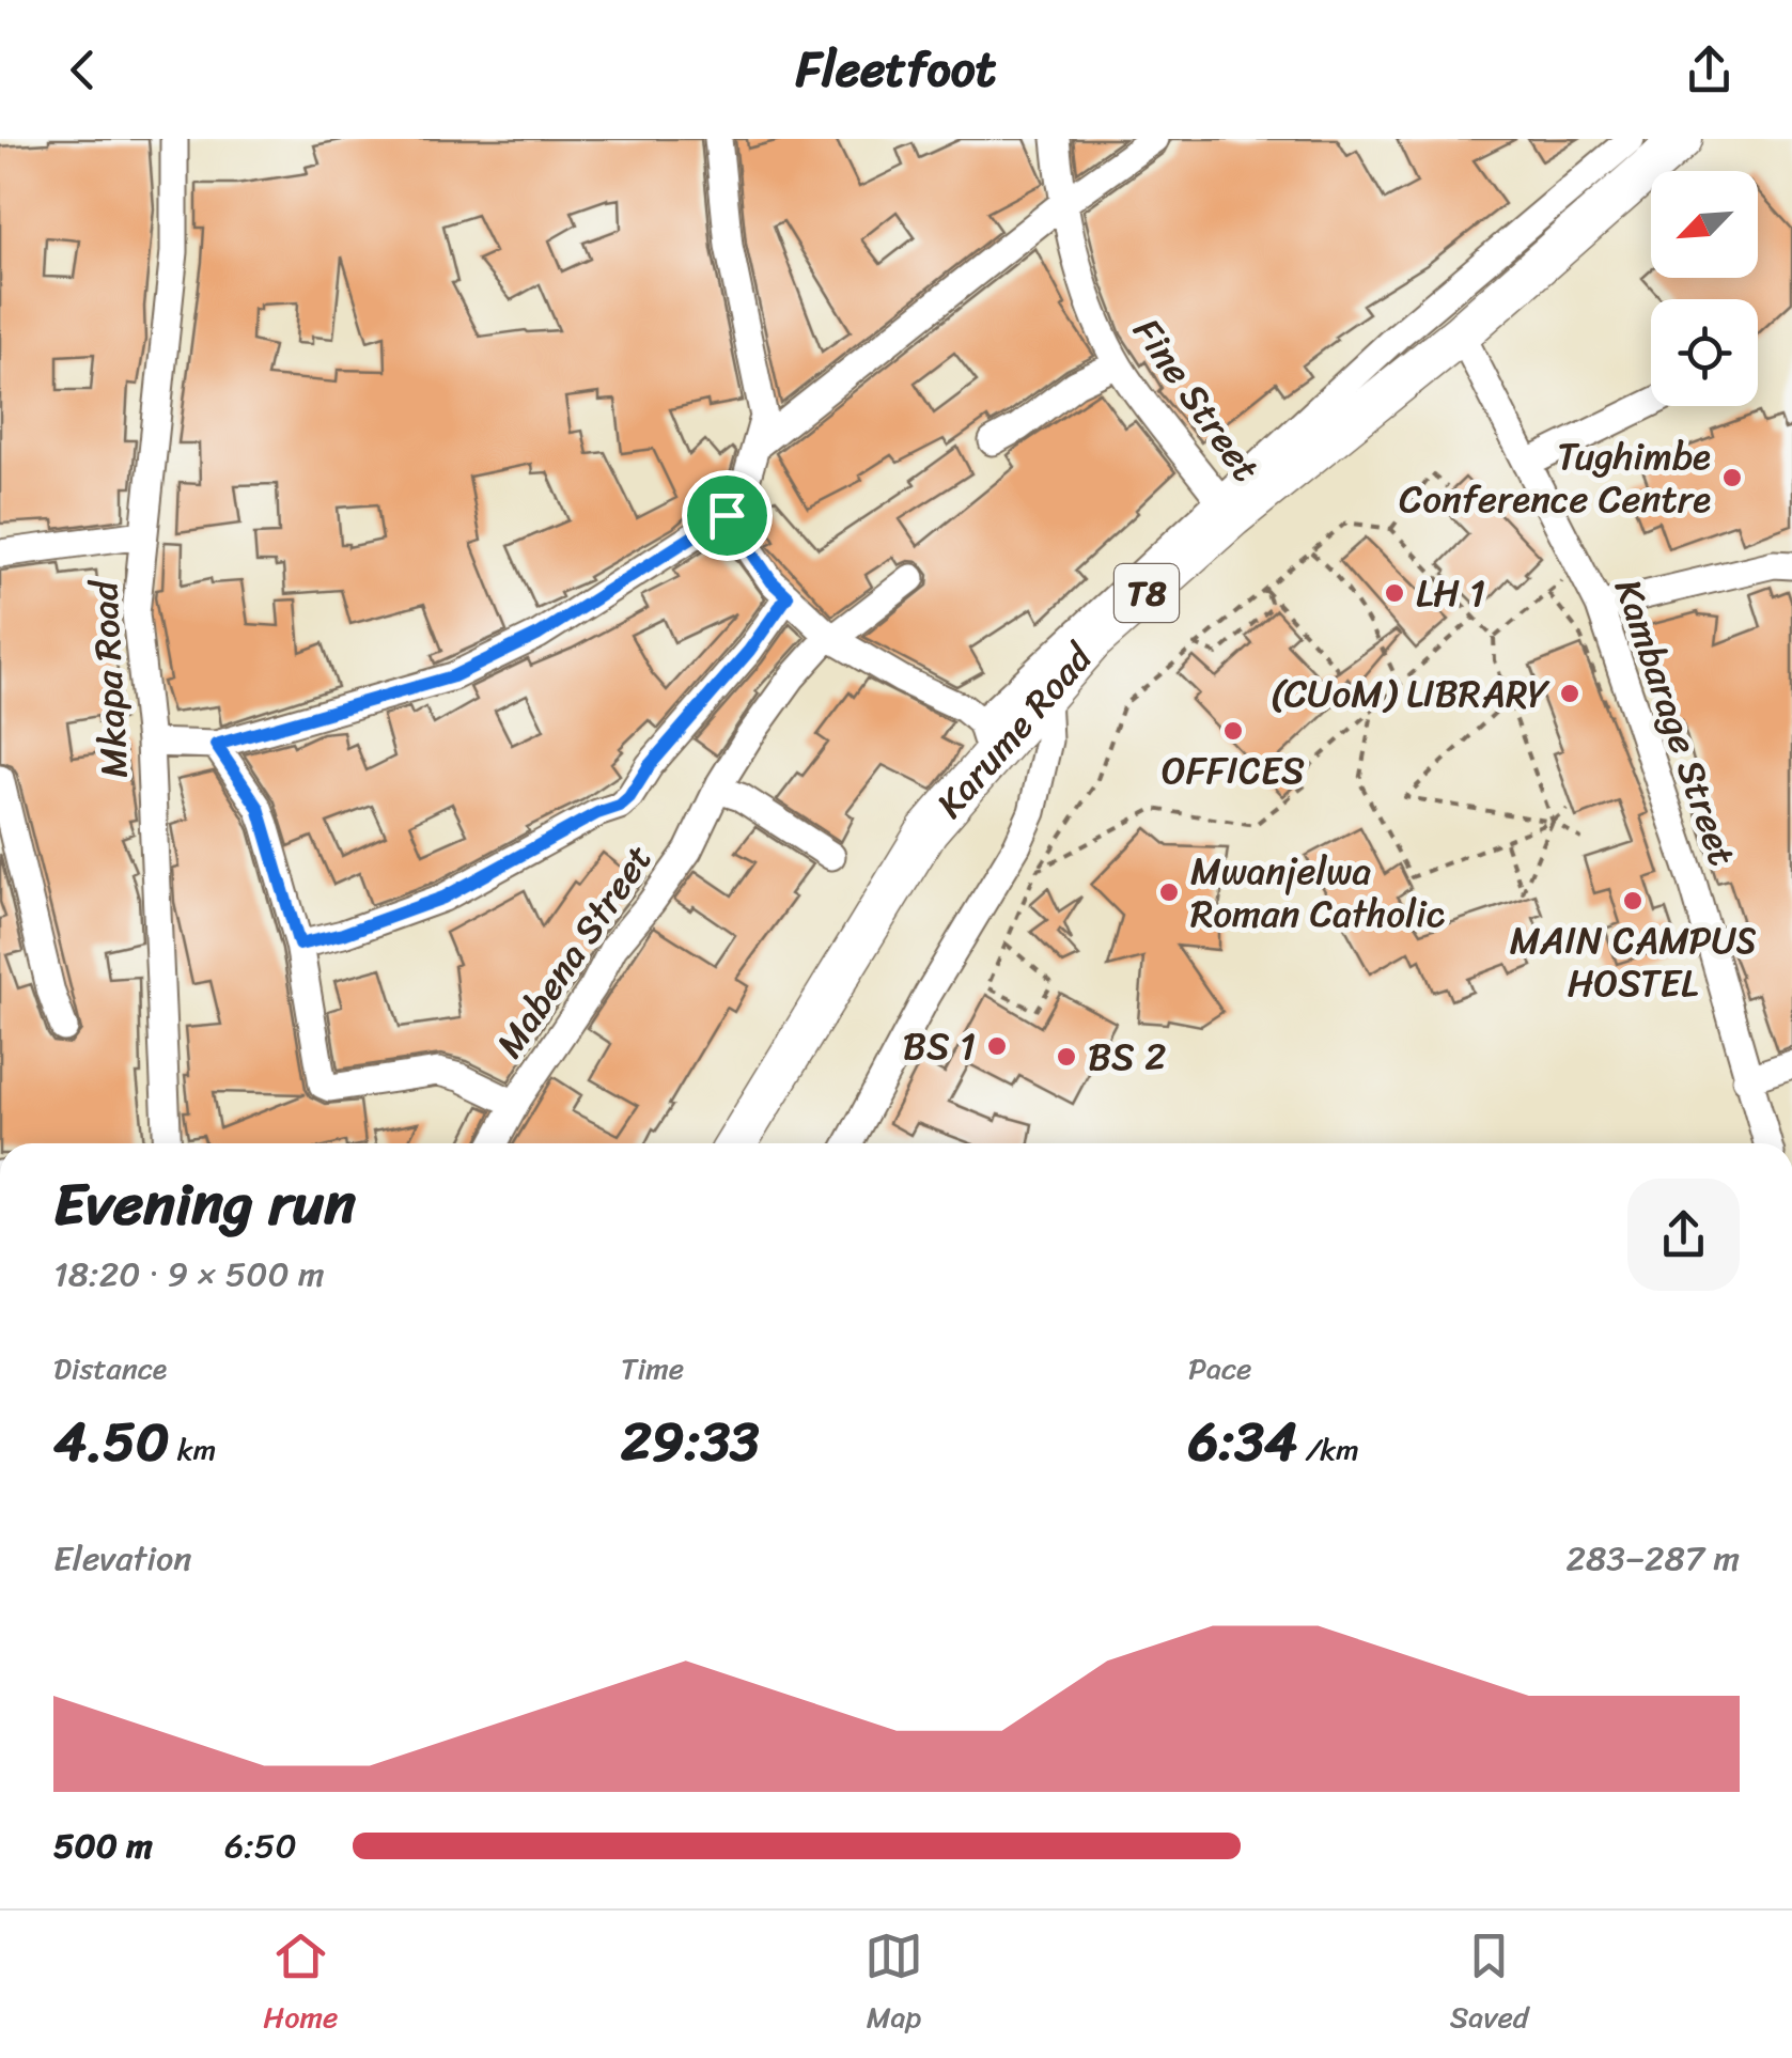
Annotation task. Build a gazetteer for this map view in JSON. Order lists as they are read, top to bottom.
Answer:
{
  "streets": {
    "highway": ["T8", "Karume Road"],
    "street": [
      "Fine Street",
      "Mkapa Road",
      "Kambarage Street",
      "Mabena Street"
    ]
  },
  "crossings": [
    ["Fine Street", "Karume Road"],
    ["Kambarage Street", "Karume Road"]
  ],
  "places": [
    "Tughimbe Conference Centre",
    "LH 1",
    "(CUoM) LIBRARY",
    "OFFICES",
    "Mwanjelwa Roman Catholic",
    "MAIN CAMPUS HOSTEL",
    "BS 1",
    "BS 2"
  ],
  "north": "bottom left",
  "page": {
    "header": "Fleetfoot",
    "heading": ["Evening run", "18:20 · 9 × 500 m"],
    "stats": [
      ["Distance", "4.50 km"],
      ["Time", "29:33"],
      ["Pace", "6:34 /km"]
    ],
    "chart": ["Elevation", "283–287 m"],
    "list": [
      {
        "name": "500 m",
        "note": "6:50"
      }
    ],
    "tabs": ["Home", "Map", "Saved"]
  }
}
